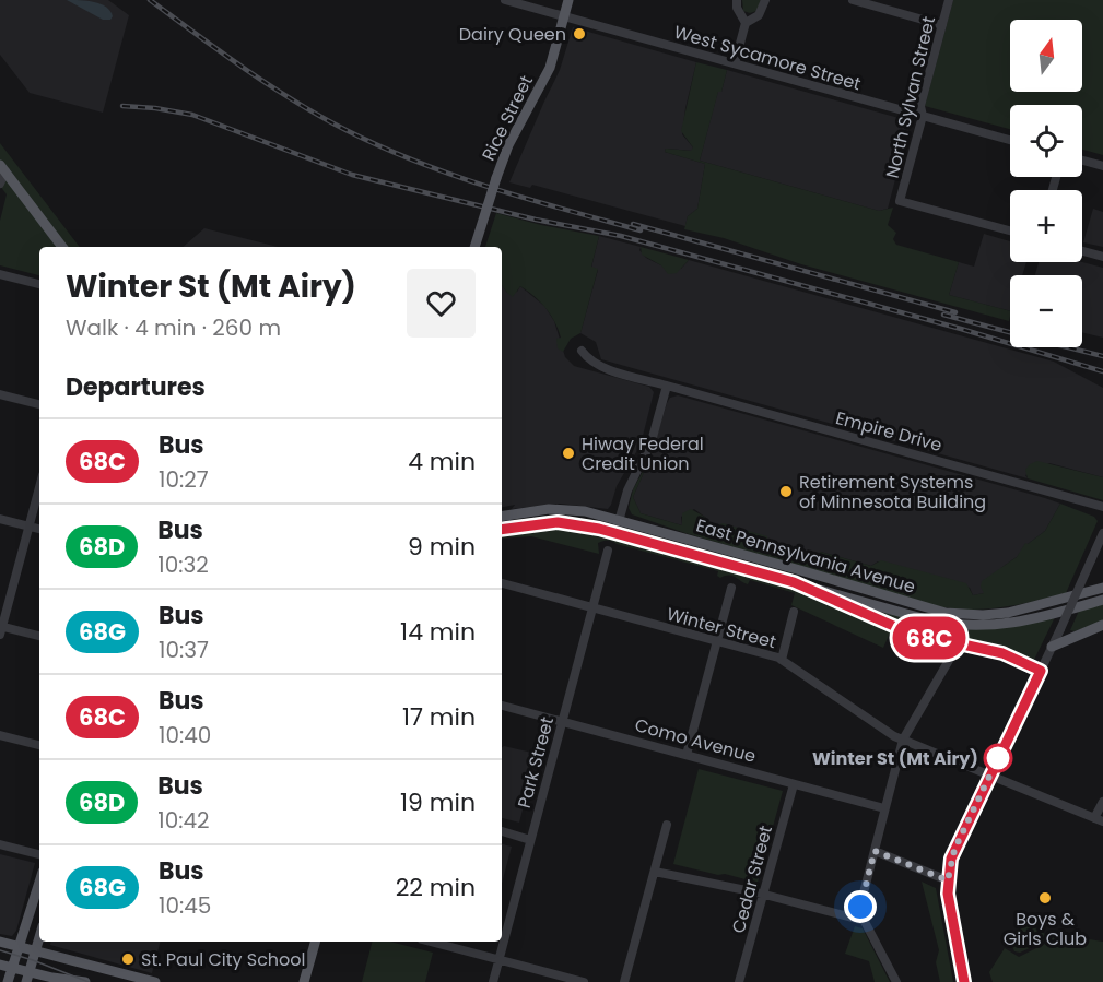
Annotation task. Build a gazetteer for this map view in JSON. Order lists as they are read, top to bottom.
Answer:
{
  "streets": {
    "main road": ["Rice Street", "East Pennsylvania Avenue"],
    "street": [
      "West Sycamore Street",
      "North Sylvan Street",
      "Empire Drive",
      "Winter Street",
      "Como Avenue",
      "Park Street",
      "Cedar Street"
    ]
  },
  "crossings": [
    ["West Sycamore Street", "North Sylvan Street"],
    ["West Sycamore Street", "Rice Street"],
    ["Winter Street", "Park Street"],
    ["Como Avenue", "Park Street"],
    ["Como Avenue", "Cedar Street"]
  ],
  "places": [
    "Dairy Queen",
    "Hiway Federal Credit Union",
    "Retirement Systems of Minnesota Building",
    "Winter St (Mt Airy)",
    "Boys & Girls Club",
    "St. Paul City School"
  ],
  "lines": ["bus line 68C"],
  "north": "top",
  "page": {
    "on_map": "68C",
    "map_buttons": ["+", "−"],
    "heading": [
      ["Winter St (Mt Airy)", "Walk · 4 min · 260 m"],
      "Departures"
    ],
    "list": [
      {
        "mark": "68C",
        "name": "Bus",
        "note": "10:27",
        "value": "4 min"
      },
      {
        "mark": "68D",
        "name": "Bus",
        "note": "10:32",
        "value": "9 min"
      },
      {
        "mark": "68G",
        "name": "Bus",
        "note": "10:37",
        "value": "14 min"
      },
      {
        "mark": "68C",
        "name": "Bus",
        "note": "10:40",
        "value": "17 min"
      },
      {
        "mark": "68D",
        "name": "Bus",
        "note": "10:42",
        "value": "19 min"
      },
      {
        "mark": "68G",
        "name": "Bus",
        "note": "10:45",
        "value": "22 min"
      }
    ]
  }
}
